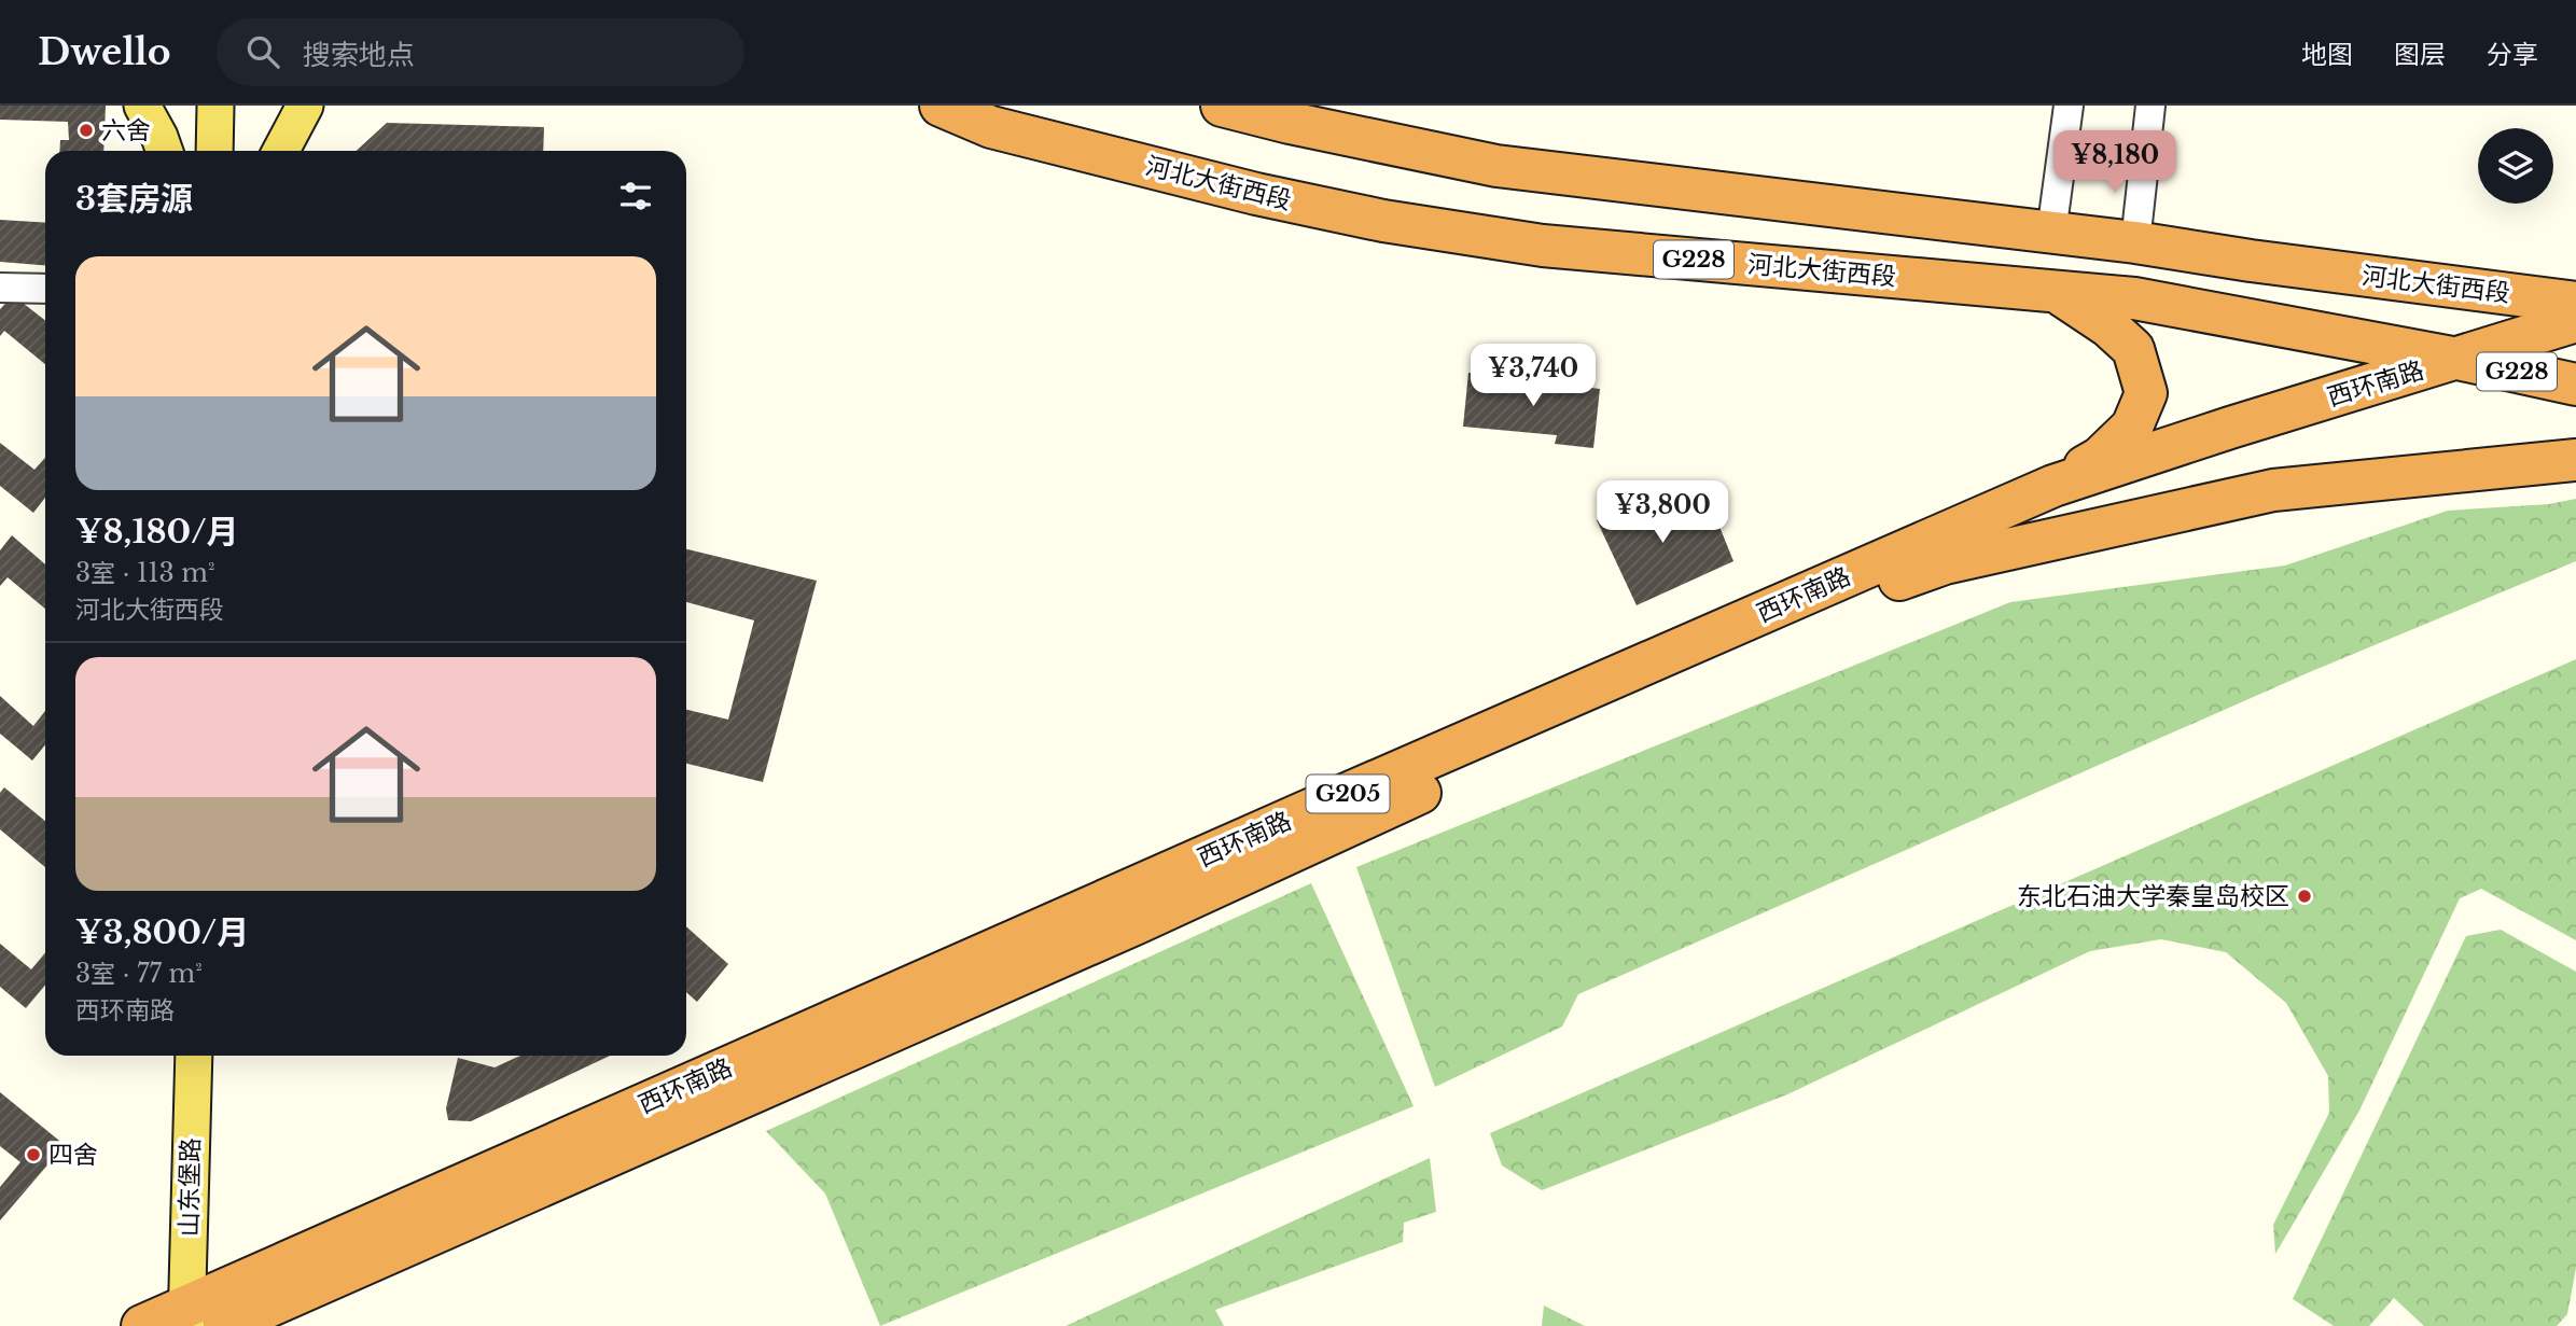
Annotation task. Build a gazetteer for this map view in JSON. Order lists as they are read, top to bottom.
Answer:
{
  "streets": {
    "highway": [
      "河北大街西段",
      "G228",
      "西环南路",
      "G205"
    ],
    "main road": ["山东堡路"]
  },
  "crossings": [
    ["河北大街西段", "西环南路"],
    ["西环南路", "山东堡路"]
  ],
  "places": ["六舍", "东北石油大学秦皇岛校区", "四舍"],
  "page": {
    "header": "Dwello",
    "search": "搜索地点",
    "nav": ["地图", "图层", "分享"],
    "price": ["¥8,180", "¥3,740", "¥3,800"],
    "heading": "3套房源",
    "list": [
      {
        "name": "¥8,180/月",
        "note": "3室 · 113 m² · 河北大街西段"
      },
      {
        "name": "¥3,800/月",
        "note": "3室 · 77 m² · 西环南路"
      }
    ]
  }
}
